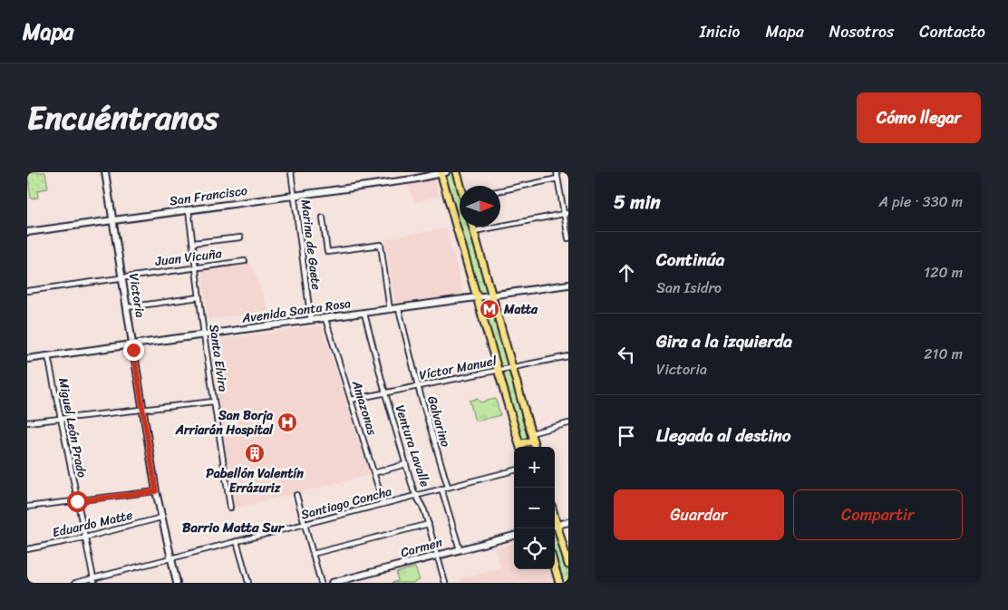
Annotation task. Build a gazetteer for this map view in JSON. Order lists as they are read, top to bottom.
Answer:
{
  "streets": {
    "main road": [
      "San Francisco",
      "Victoria",
      "Avenida Santa Rosa",
      "Carmen"
    ],
    "street": [
      "Marina de Gaete",
      "Juan Vicuña",
      "Santa Elvira",
      "Víctor Manuel",
      "Amazonas",
      "Galvarino",
      "Miguel León Prado",
      "Ventura Lavalle",
      "Santiago Concha",
      "Eduardo Matte"
    ]
  },
  "crossings": [
    ["San Francisco", "Marina de Gaete"],
    ["San Francisco", "Victoria"],
    ["San Francisco", "Santa Elvira"],
    ["Marina de Gaete", "Avenida Santa Rosa"],
    ["Juan Vicuña", "Victoria"],
    ["Juan Vicuña", "Santa Elvira"],
    ["Victoria", "Avenida Santa Rosa"],
    ["Victoria", "Santiago Concha"],
    ["Victoria", "Eduardo Matte"],
    ["Avenida Santa Rosa", "Santa Elvira"],
    ["Avenida Santa Rosa", "Amazonas"],
    ["Avenida Santa Rosa", "Galvarino"],
    ["Avenida Santa Rosa", "Miguel León Prado"],
    ["Avenida Santa Rosa", "Ventura Lavalle"],
    ["Víctor Manuel", "Amazonas"],
    ["Víctor Manuel", "Galvarino"],
    ["Víctor Manuel", "Ventura Lavalle"],
    ["Amazonas", "Santiago Concha"],
    ["Galvarino", "Santiago Concha"],
    ["Miguel León Prado", "Santiago Concha"],
    ["Miguel León Prado", "Eduardo Matte"],
    ["Ventura Lavalle", "Santiago Concha"],
    ["Ventura Lavalle", "Carmen"]
  ],
  "districts": ["Barrio Matta Sur"],
  "places": {
    "metro station": ["Matta"],
    "hospital": ["San Borja Arriarán Hospital"],
    "building": ["Pabellón Valentín Errázuriz"]
  },
  "north": "right",
  "page": {
    "header": "Mapa",
    "nav": [
      "Inicio",
      "Mapa",
      "Nosotros",
      "Contacto"
    ],
    "title": "Encuéntranos",
    "buttons": [
      "Cómo llegar",
      ["Guardar", "Compartir"]
    ],
    "heading": ["5 min", "A pie · 330 m"],
    "list": [
      ["Continúa", "San Isidro", "120 m"],
      ["Gira a la izquierda", "Victoria", "210 m"],
      "Llegada al destino"
    ],
    "map_buttons": ["+", "−"]
  }
}
